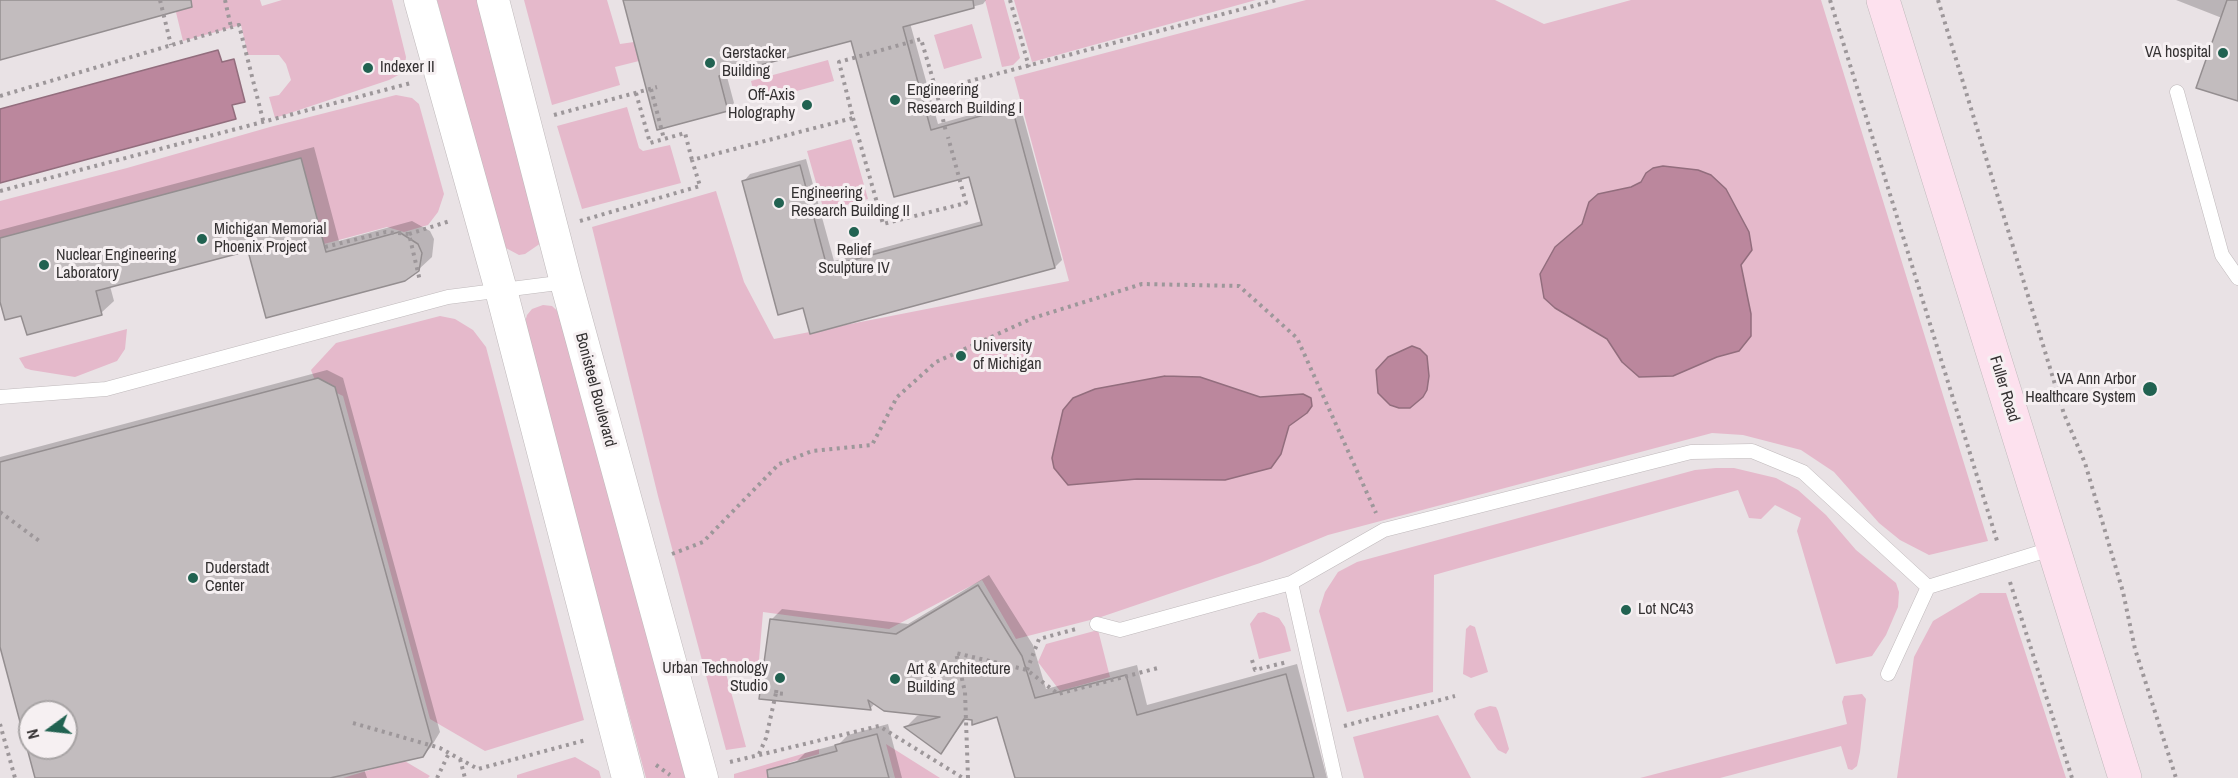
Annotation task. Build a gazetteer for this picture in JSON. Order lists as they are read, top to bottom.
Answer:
{
  "streets": {
    "main road": ["Fuller Road"],
    "street": ["Bonisteel Boulevard"]
  },
  "places": [
    "VA hospital",
    "Gerstacker Building",
    "Indexer II",
    "Engineering Research Building I",
    "Off-Axis Holography",
    "Engineering Research Building II",
    "Relief Sculpture IV",
    "Michigan Memorial Phoenix Project",
    "Nuclear Engineering Laboratory",
    "University of Michigan",
    "VA Ann Arbor Healthcare System",
    "Duderstadt Center",
    "Lot NC43",
    "Urban Technology Studio",
    "Art & Architecture Building"
  ],
  "north": "left"
}
